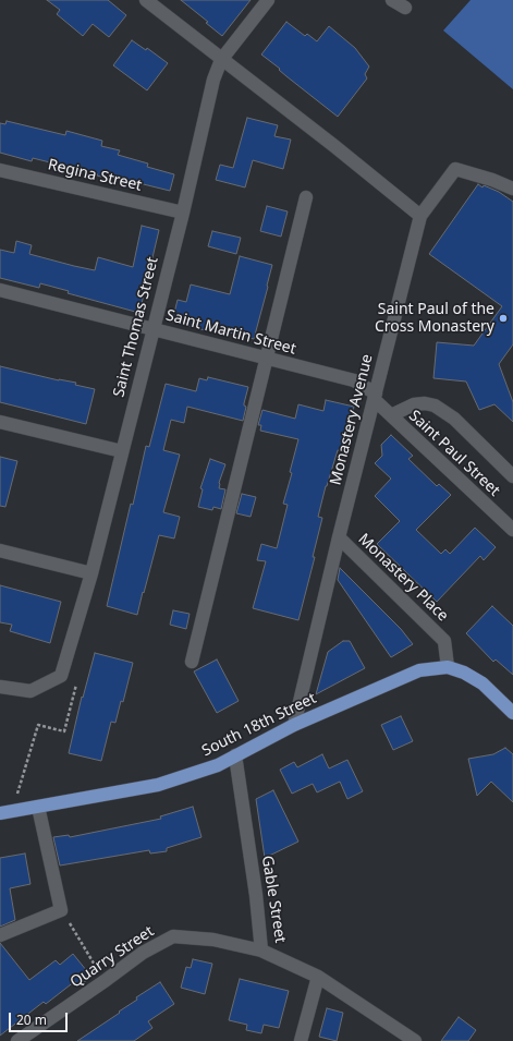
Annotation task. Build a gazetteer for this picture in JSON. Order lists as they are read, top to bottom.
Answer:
{
  "streets": {
    "main road": ["South 18th Street"],
    "street": [
      "Regina Street",
      "Saint Thomas Street",
      "Saint Martin Street",
      "Monastery Avenue",
      "Saint Paul Street",
      "Monastery Place",
      "Gable Street",
      "Quarry Street"
    ]
  },
  "crossings": [
    ["Regina Street", "Saint Thomas Street"],
    ["Saint Thomas Street", "Saint Martin Street"],
    ["Saint Martin Street", "Monastery Avenue"],
    ["Saint Martin Street", "Saint Paul Street"],
    ["Monastery Avenue", "Saint Paul Street"],
    ["Monastery Avenue", "Monastery Place"],
    ["Monastery Avenue", "South 18th Street"],
    ["Monastery Place", "South 18th Street"],
    ["South 18th Street", "Gable Street"],
    ["Gable Street", "Quarry Street"]
  ],
  "places": ["Saint Paul of the Cross Monastery"],
  "scale_bar": "20 m"
}
